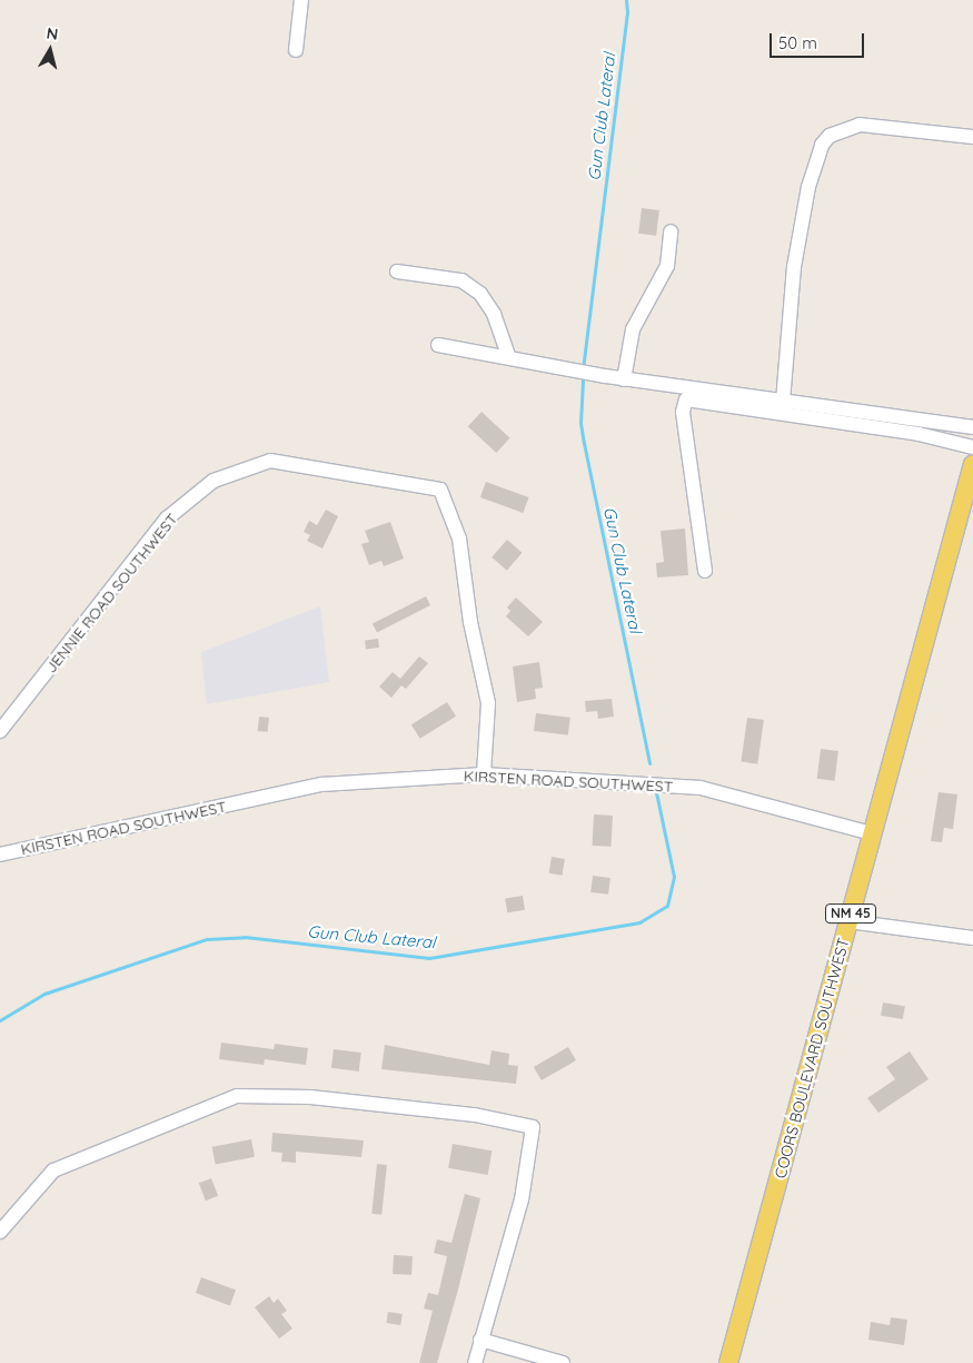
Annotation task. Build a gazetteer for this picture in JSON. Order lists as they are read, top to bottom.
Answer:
{
  "streets": {
    "main road": ["NM 45", "COORS BOULEVARD SOUTHWEST"],
    "street": ["JENNIE ROAD SOUTHWEST", "KIRSTEN ROAD SOUTHWEST"]
  },
  "crossings": [
    ["JENNIE ROAD SOUTHWEST", "KIRSTEN ROAD SOUTHWEST"],
    ["KIRSTEN ROAD SOUTHWEST", "COORS BOULEVARD SOUTHWEST"]
  ],
  "water": ["Gun Club Lateral"],
  "scale_bar": "50 m",
  "north": "top"
}
